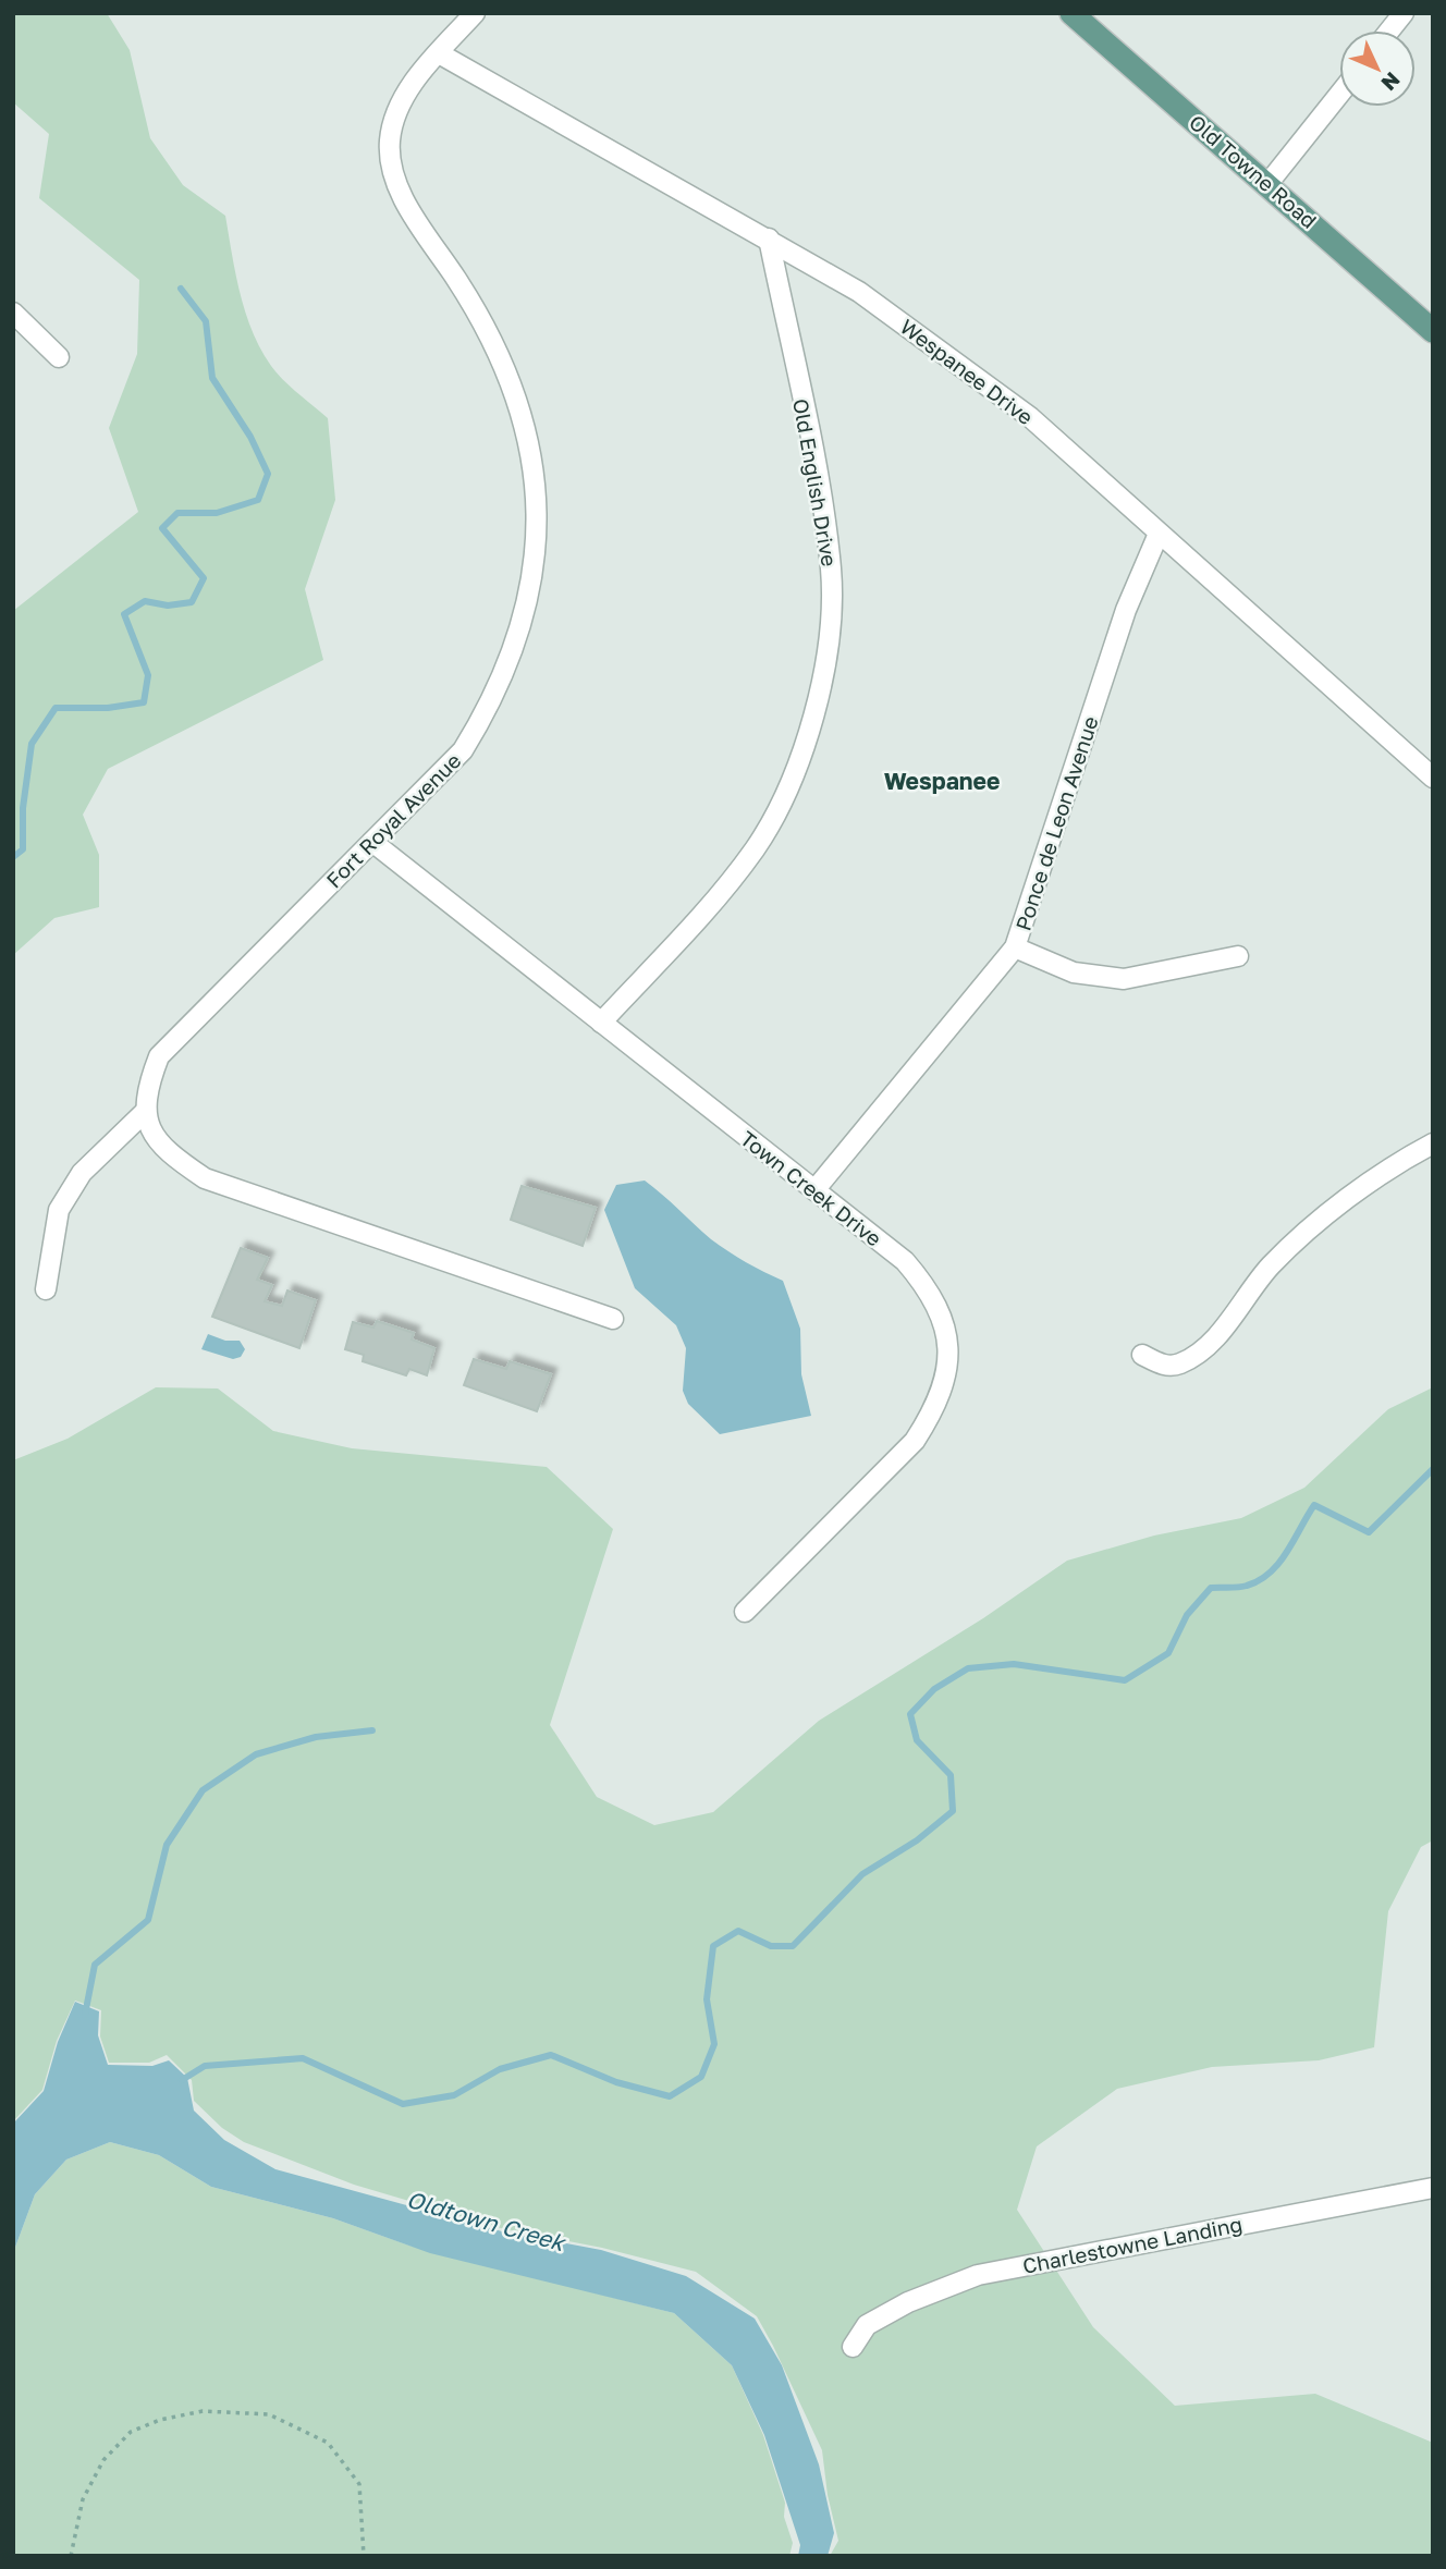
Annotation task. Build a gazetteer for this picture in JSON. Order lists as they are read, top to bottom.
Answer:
{
  "streets": {
    "main road": ["Old Towne Road"],
    "street": [
      "Wespanee Drive",
      "Old English Drive",
      "Fort Royal Avenue",
      "Ponce de Leon Avenue",
      "Town Creek Drive",
      "Charlestowne Landing"
    ]
  },
  "crossings": [
    ["Wespanee Drive", "Old English Drive"],
    ["Wespanee Drive", "Fort Royal Avenue"],
    ["Wespanee Drive", "Ponce de Leon Avenue"],
    ["Old English Drive", "Town Creek Drive"],
    ["Fort Royal Avenue", "Town Creek Drive"],
    ["Ponce de Leon Avenue", "Town Creek Drive"]
  ],
  "districts": ["Wespanee"],
  "water": ["Oldtown Creek"],
  "north": "bottom right"
}
